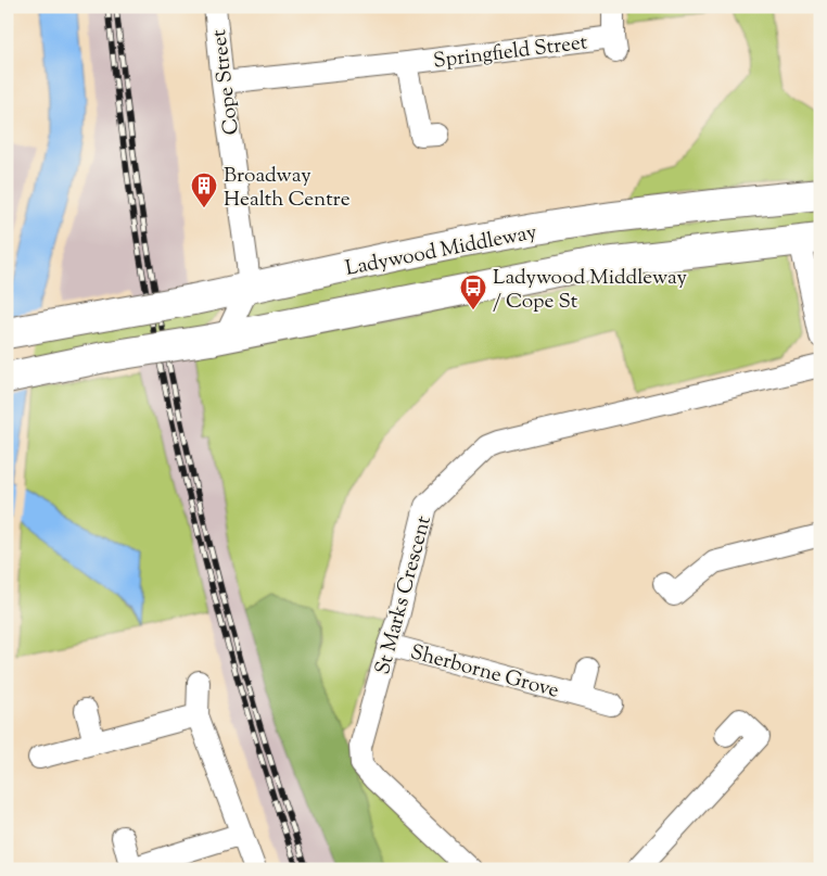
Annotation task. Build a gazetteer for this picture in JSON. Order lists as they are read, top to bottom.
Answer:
{
  "streets": {
    "highway": ["Ladywood Middleway"],
    "street": [
      "Springfield Street",
      "Cope Street",
      "St Marks Crescent",
      "Sherborne Grove"
    ]
  },
  "crossings": [
    ["Springfield Street", "Cope Street"],
    ["Cope Street", "Ladywood Middleway"],
    ["St Marks Crescent", "Sherborne Grove"]
  ],
  "places": {
    "building": ["Broadway Health Centre"],
    "bus stop": ["Ladywood Middleway / Cope St"]
  }
}
